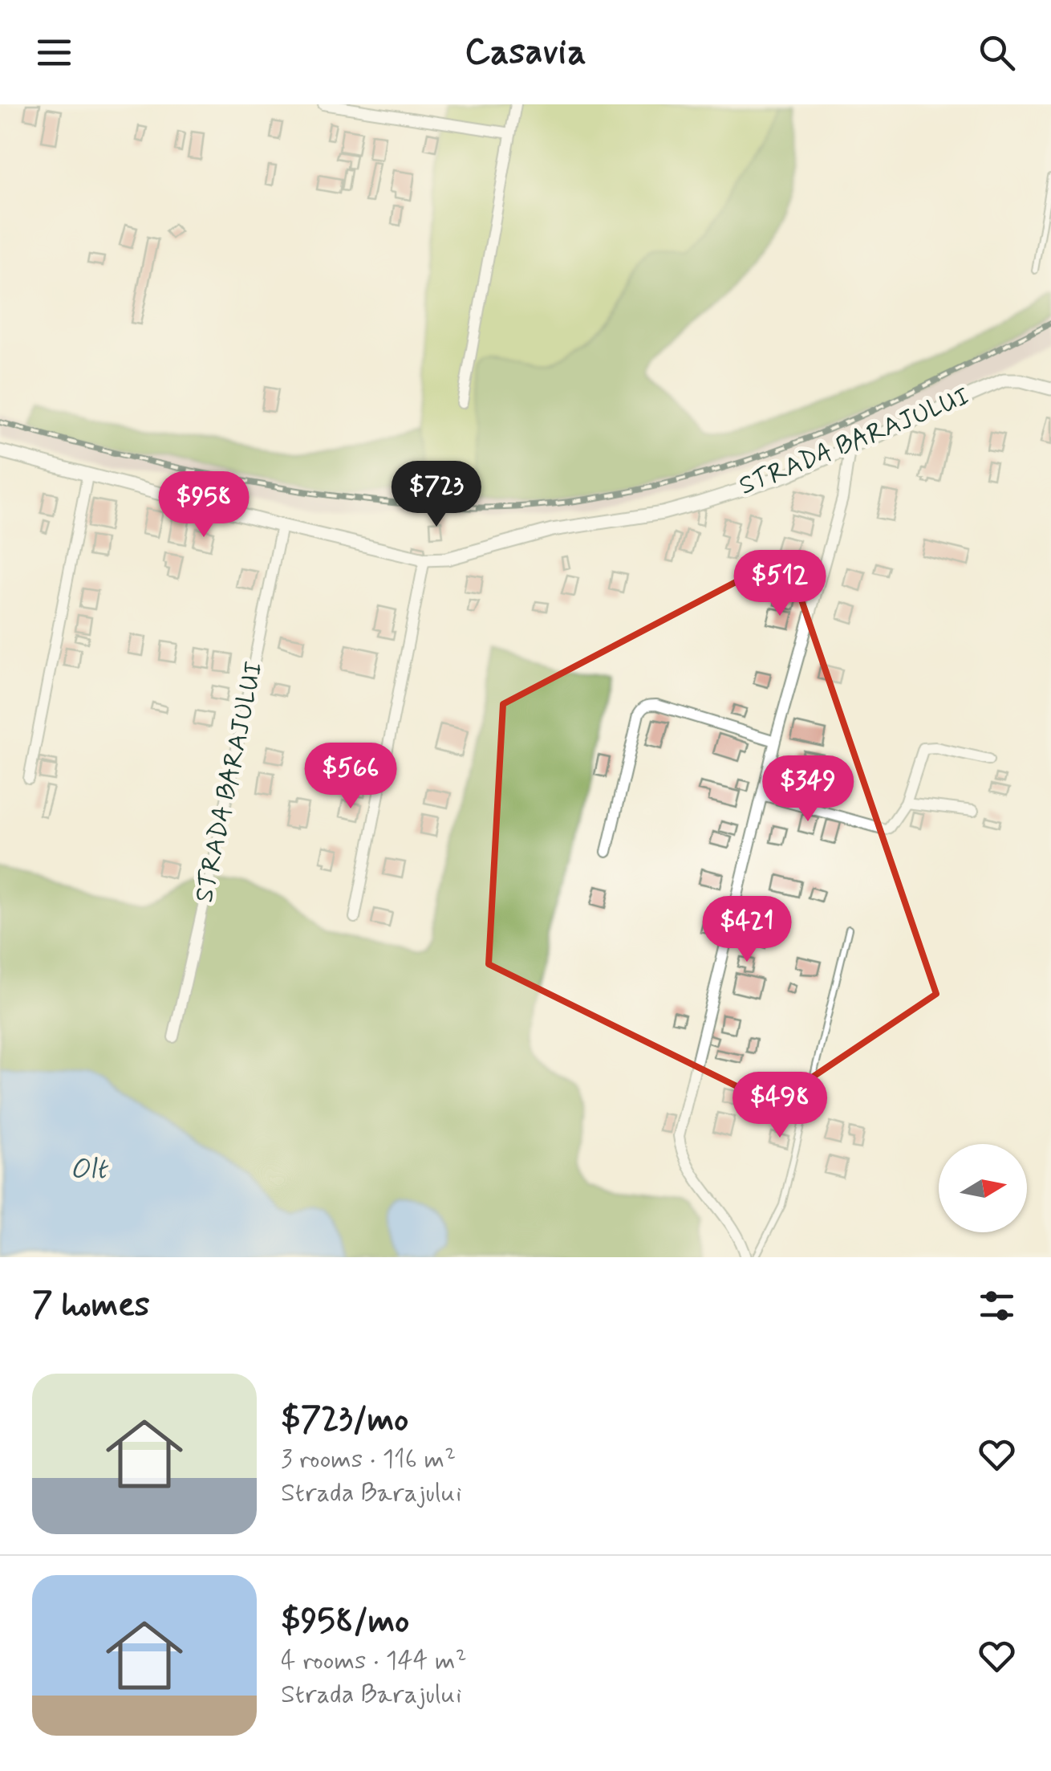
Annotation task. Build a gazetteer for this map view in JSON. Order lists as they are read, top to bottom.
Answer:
{
  "streets": {
    "street": ["STRADA BARAJULUI"]
  },
  "water": ["Olt"],
  "north": "right",
  "page": {
    "header": "Casavia",
    "price": [
      "$723",
      "$958",
      "$512",
      "$566",
      "$349",
      "$421",
      "$498"
    ],
    "heading": "7 homes",
    "list": [
      {
        "name": "$723/mo",
        "note": "3 rooms · 116 m² · Strada Barajului"
      },
      {
        "name": "$958/mo",
        "note": "4 rooms · 144 m² · Strada Barajului"
      }
    ]
  }
}
